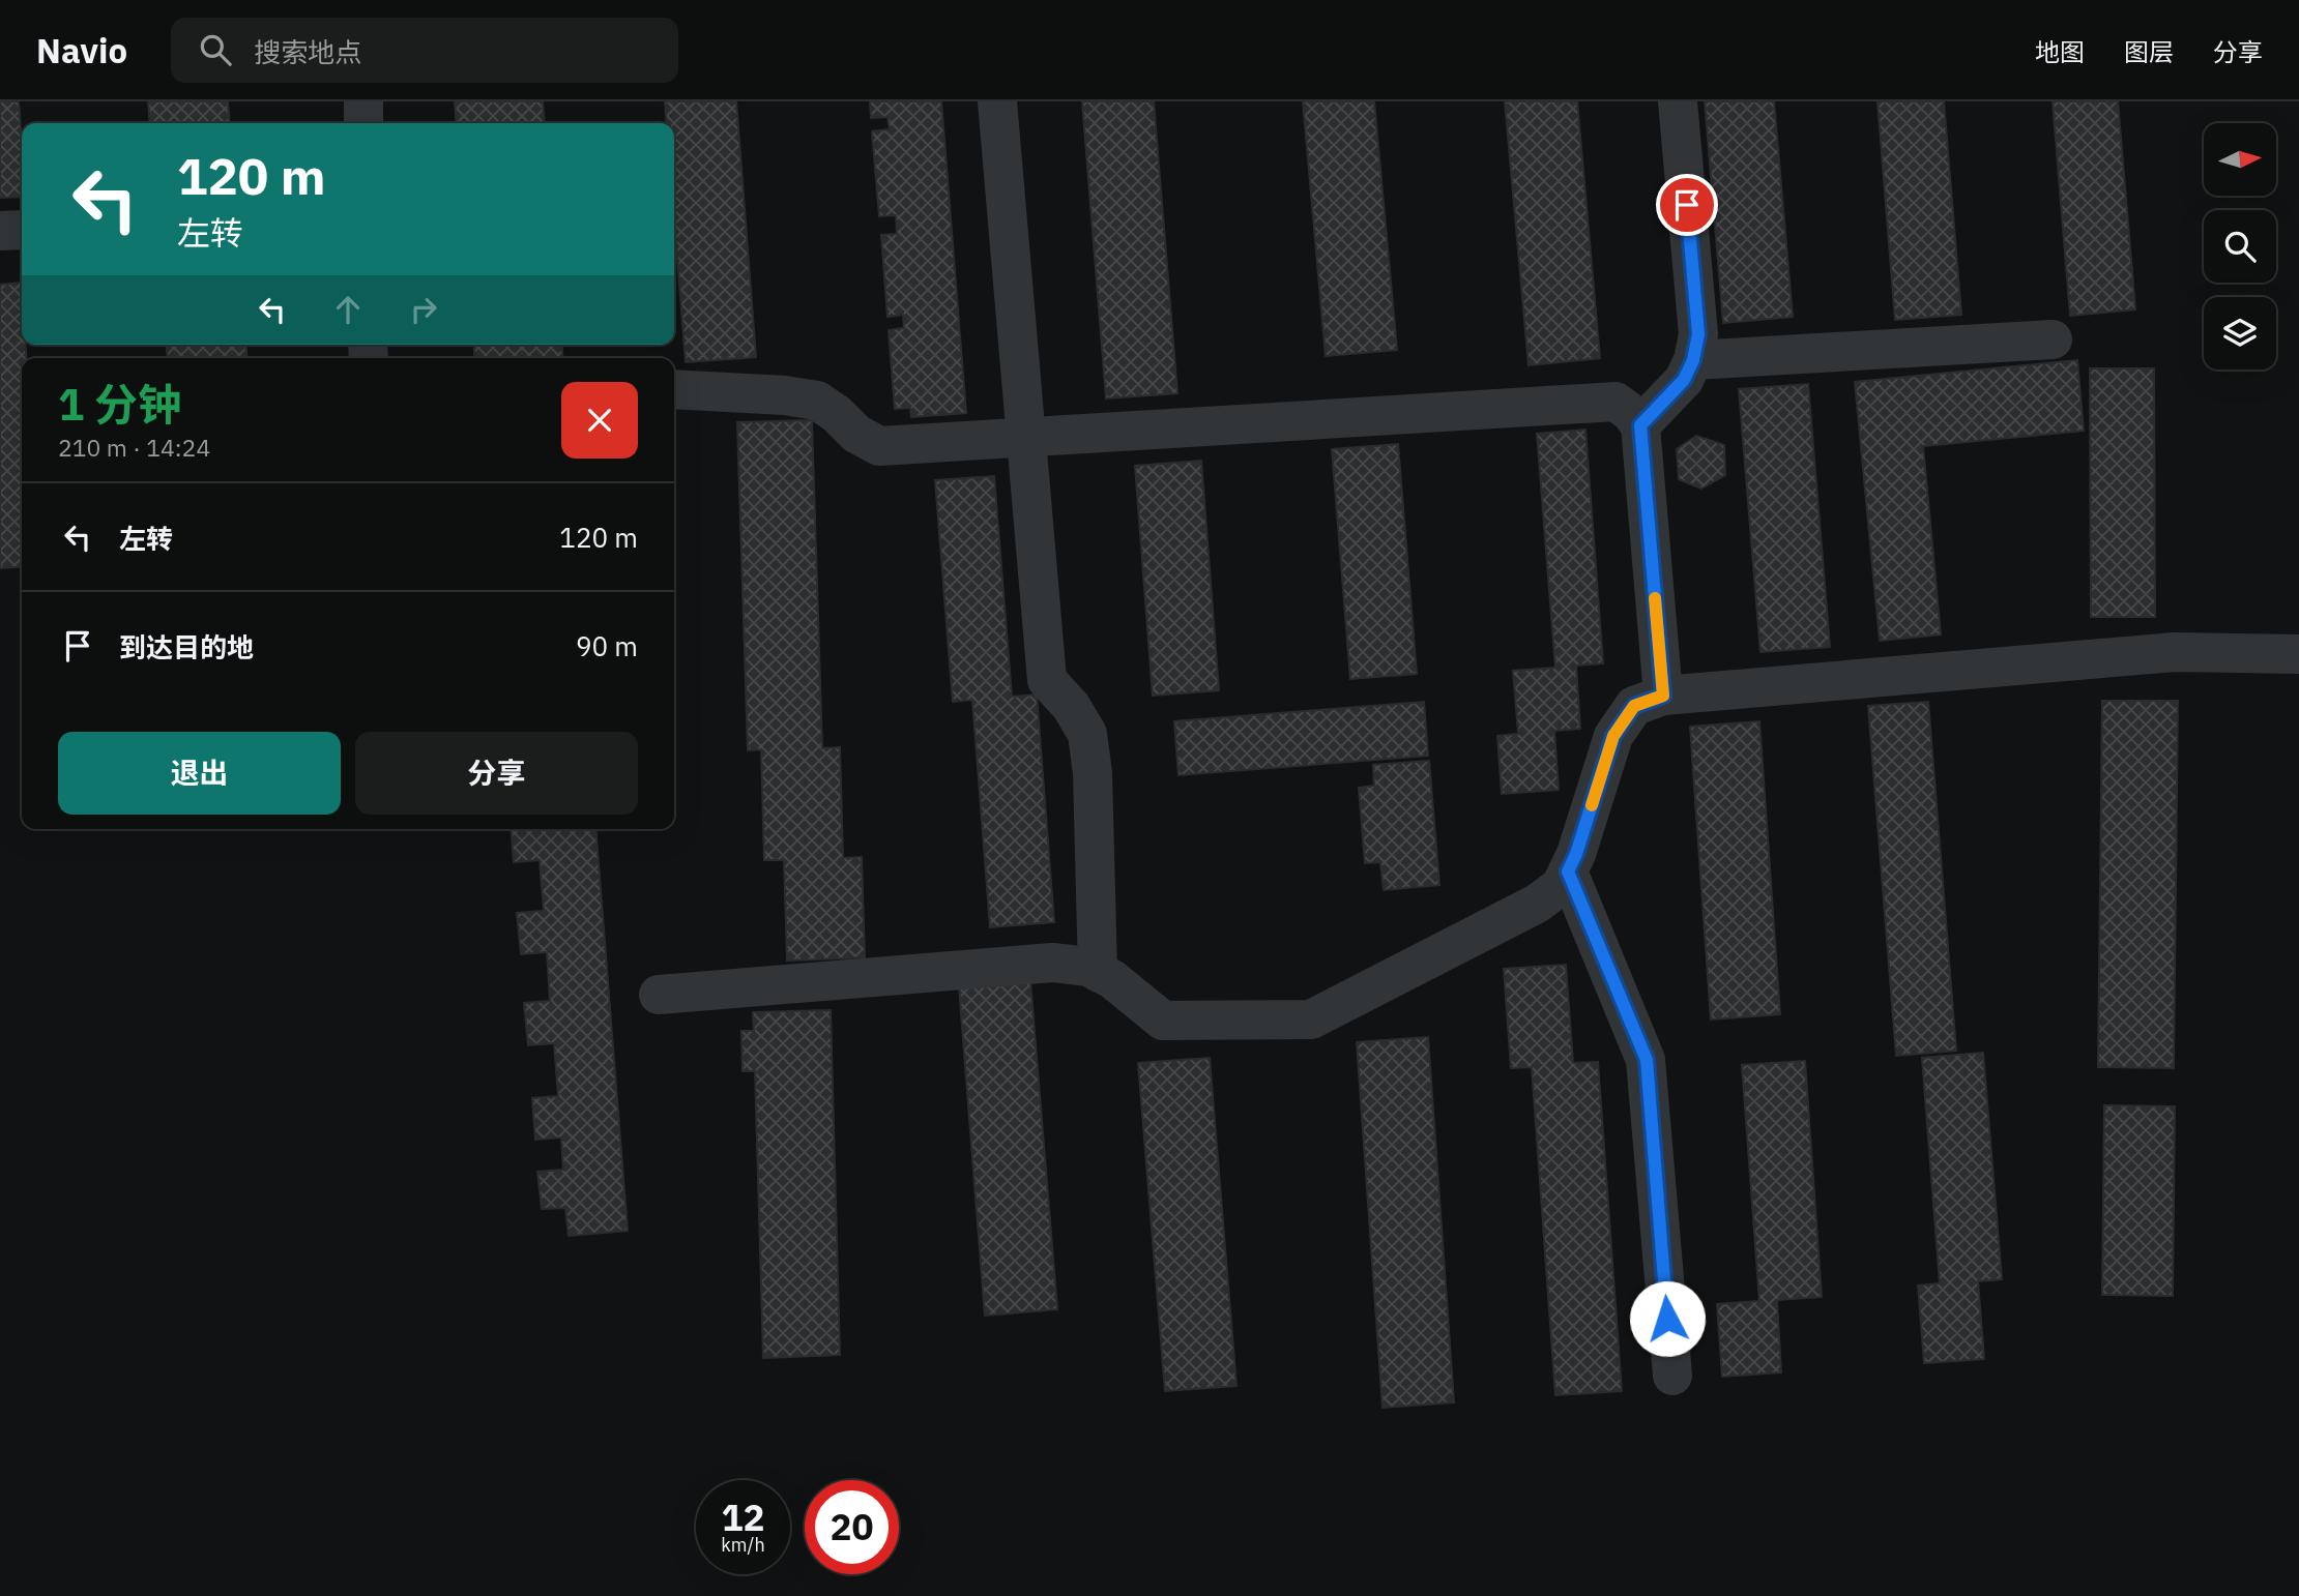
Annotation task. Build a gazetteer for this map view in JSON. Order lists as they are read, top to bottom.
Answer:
{
  "north": "right",
  "page": {
    "header": "Navio",
    "search": "搜索地点",
    "nav": ["地图", "图层", "分享"],
    "turn": ["120 m", "左转"],
    "heading": ["1 分钟", "210 m · 14:24"],
    "list": [
      {
        "name": "左转",
        "value": "120 m"
      },
      {
        "name": "到达目的地",
        "value": "90 m"
      }
    ],
    "buttons": ["退出", "分享"],
    "speed": "12 km/h",
    "limit": "20"
  }
}
